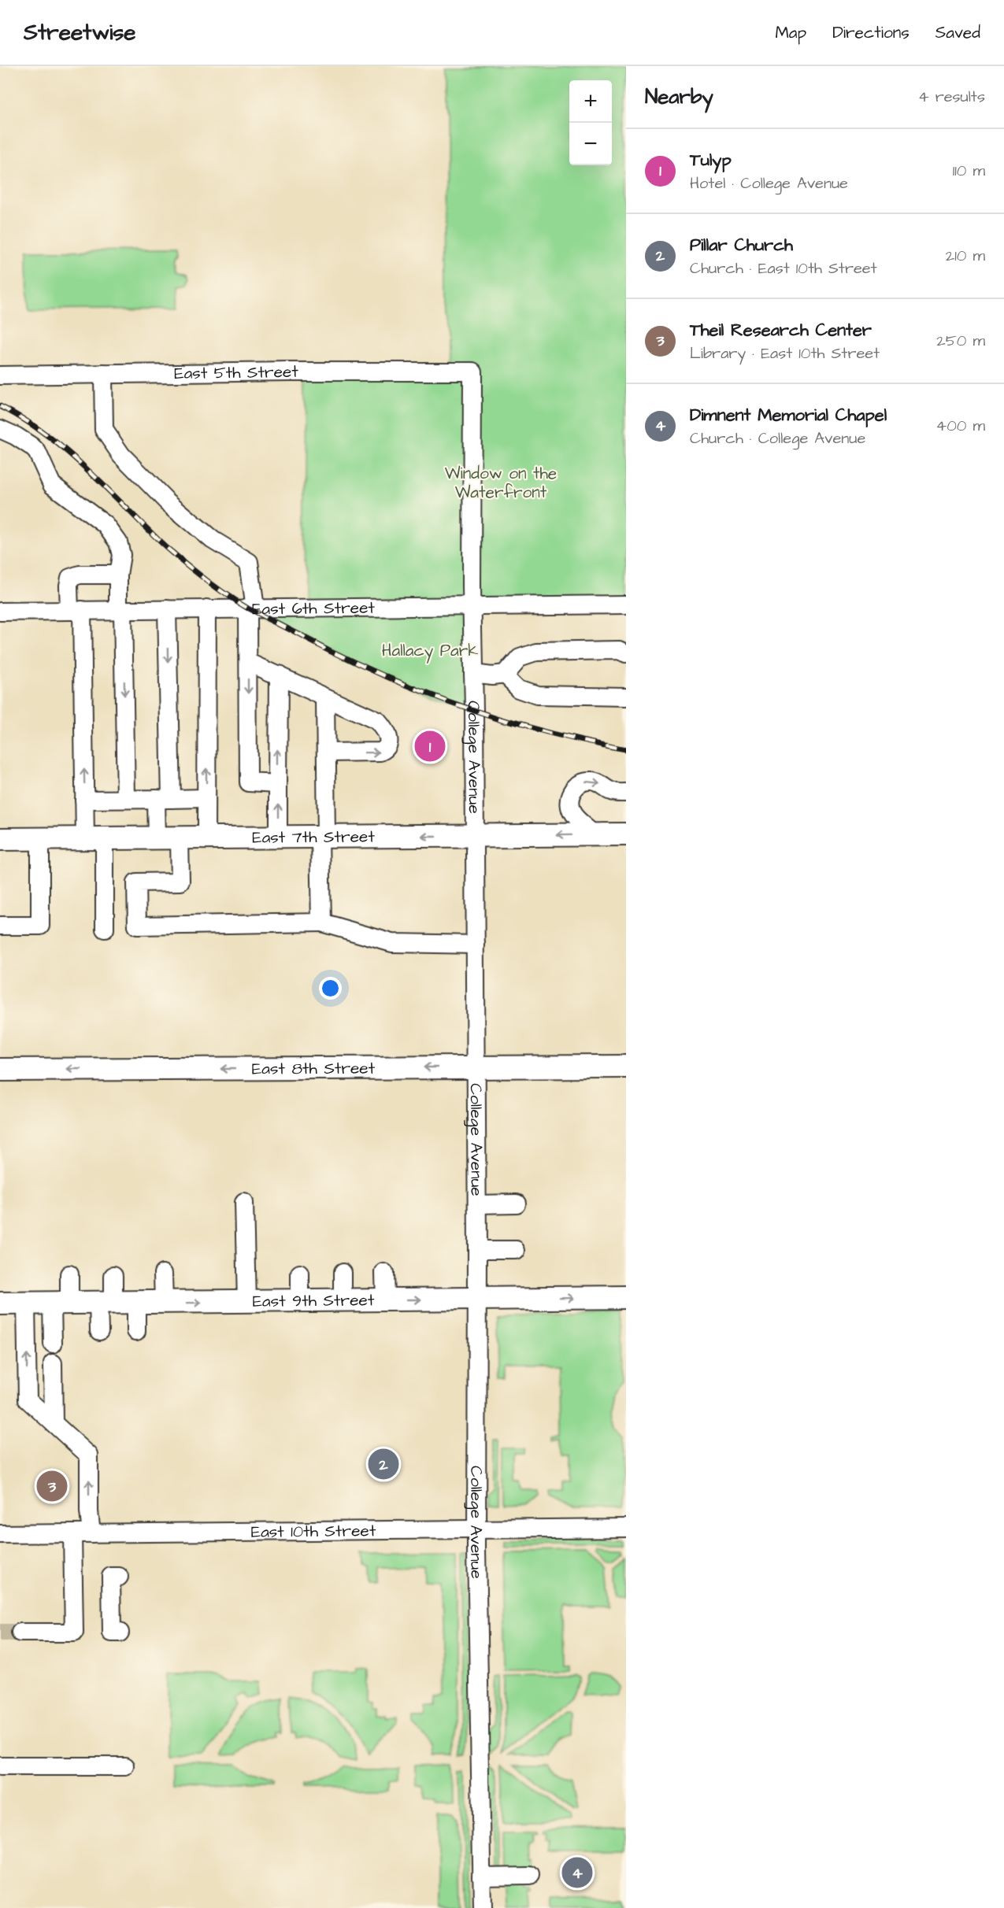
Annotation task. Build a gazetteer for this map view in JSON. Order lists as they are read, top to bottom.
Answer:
{
  "streets": {
    "main road": ["East 7th Street", "East 8th Street", "East 9th Street"],
    "street": [
      "East 5th Street",
      "East 6th Street",
      "College Avenue",
      "East 10th Street"
    ]
  },
  "crossings": [
    ["East 5th Street", "College Avenue"],
    ["East 6th Street", "College Avenue"],
    ["College Avenue", "East 7th Street"],
    ["College Avenue", "East 8th Street"],
    ["College Avenue", "East 9th Street"],
    ["College Avenue", "East 10th Street"]
  ],
  "one_way": ["East 7th Street", "East 8th Street", "East 9th Street"],
  "parks": ["Window on the Waterfront", "Hallacy Park"],
  "page": {
    "header": "Streetwise",
    "nav": ["Map", "Directions", "Saved"],
    "heading": ["Nearby", "4 results"],
    "map_buttons": ["+", "−"],
    "list": [
      {
        "mark": "1",
        "name": "Tulyp",
        "note": "Hotel · College Avenue",
        "value": "110 m"
      },
      {
        "mark": "2",
        "name": "Pillar Church",
        "note": "Church · East 10th Street",
        "value": "210 m"
      },
      {
        "mark": "3",
        "name": "Theil Research Center",
        "note": "Library · East 10th Street",
        "value": "250 m"
      },
      {
        "mark": "4",
        "name": "Dimnent Memorial Chapel",
        "note": "Church · College Avenue",
        "value": "400 m"
      }
    ],
    "pins": [
      "1",
      "2",
      "3",
      "4"
    ]
  }
}
